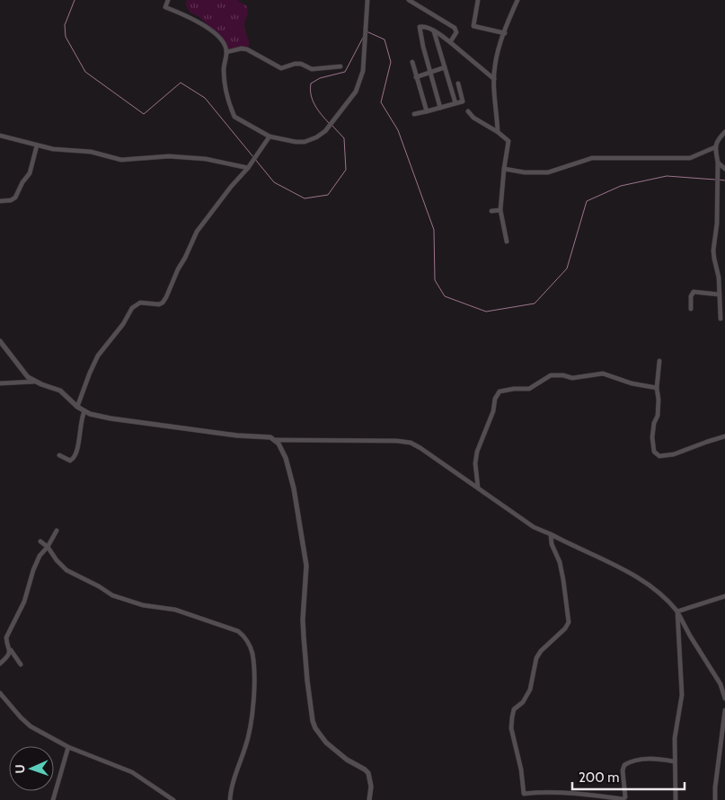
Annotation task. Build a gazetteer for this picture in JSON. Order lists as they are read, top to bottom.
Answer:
{
  "scale_bar": "200 m",
  "north": "left"
}
